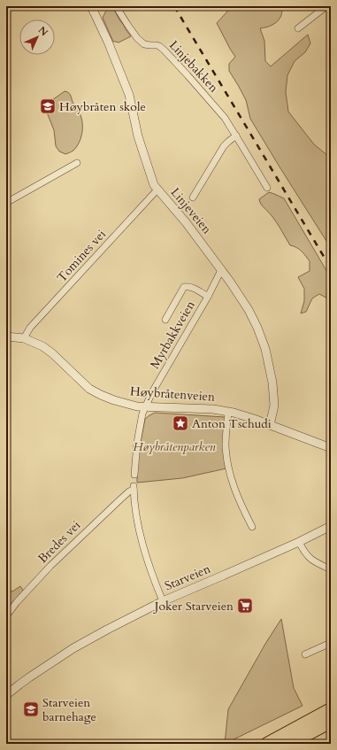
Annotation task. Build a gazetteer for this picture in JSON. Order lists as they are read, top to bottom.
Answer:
{
  "streets": {
    "street": [
      "Linjebakken",
      "Linjeveien",
      "Tomines vei",
      "Myrbakkveien",
      "Høybråtenveien",
      "Bredes vei",
      "Starveien"
    ]
  },
  "crossings": [
    ["Linjeveien", "Tomines vei"],
    ["Linjeveien", "Myrbakkveien"],
    ["Linjeveien", "Høybråtenveien"],
    ["Tomines vei", "Høybråtenveien"],
    ["Myrbakkveien", "Høybråtenveien"],
    ["Bredes vei", "Starveien"]
  ],
  "parks": ["Høybråtenparken"],
  "places": {
    "school or university": ["Høybråten skole", "Starveien barnehage"],
    "place": ["Anton Tschudi"],
    "supermarket": ["Joker Starveien"]
  },
  "north": "top right"
}
